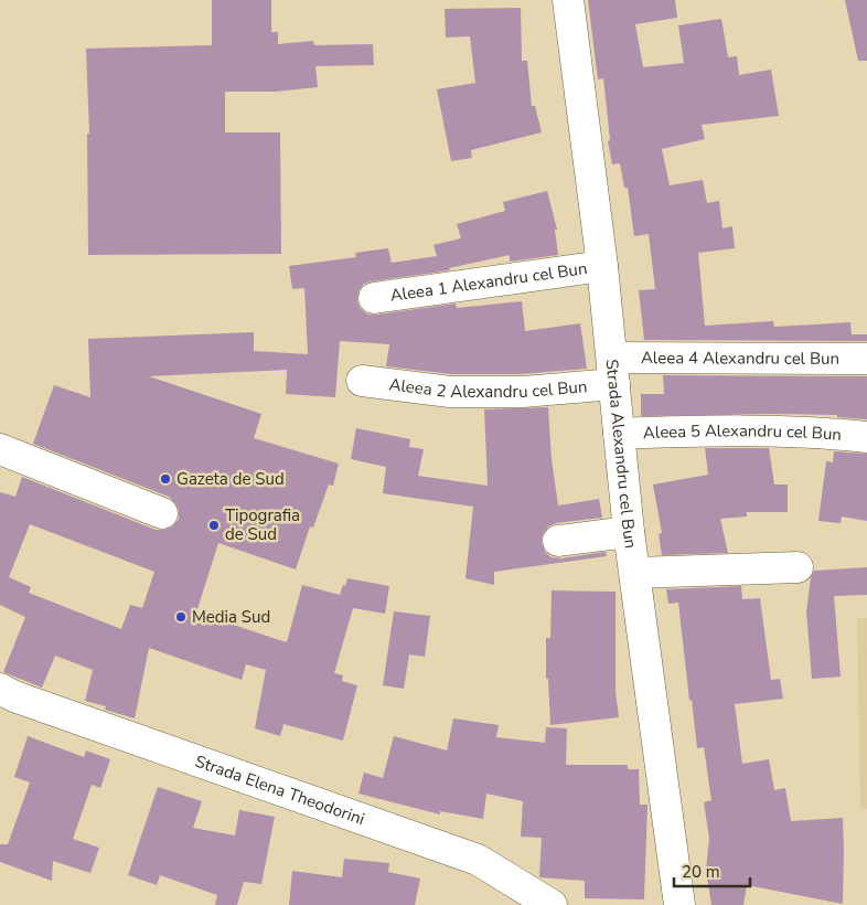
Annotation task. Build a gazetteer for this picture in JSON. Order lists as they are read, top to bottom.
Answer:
{
  "streets": {
    "street": [
      "Aleea 1 Alexandru cel Bun",
      "Aleea 4 Alexandru cel Bun",
      "Aleea 2 Alexandru cel Bun",
      "Aleea 5 Alexandru cel Bun",
      "Strada Alexandru cel Bun",
      "Strada Elena Theodorini"
    ]
  },
  "crossings": [
    ["Aleea 1 Alexandru cel Bun", "Strada Alexandru cel Bun"],
    ["Aleea 4 Alexandru cel Bun", "Aleea 2 Alexandru cel Bun"],
    ["Aleea 4 Alexandru cel Bun", "Strada Alexandru cel Bun"],
    ["Aleea 2 Alexandru cel Bun", "Strada Alexandru cel Bun"],
    ["Aleea 5 Alexandru cel Bun", "Strada Alexandru cel Bun"]
  ],
  "places": ["Gazeta de Sud", "Tipografia de Sud", "Media Sud"],
  "scale_bar": "20 m"
}
